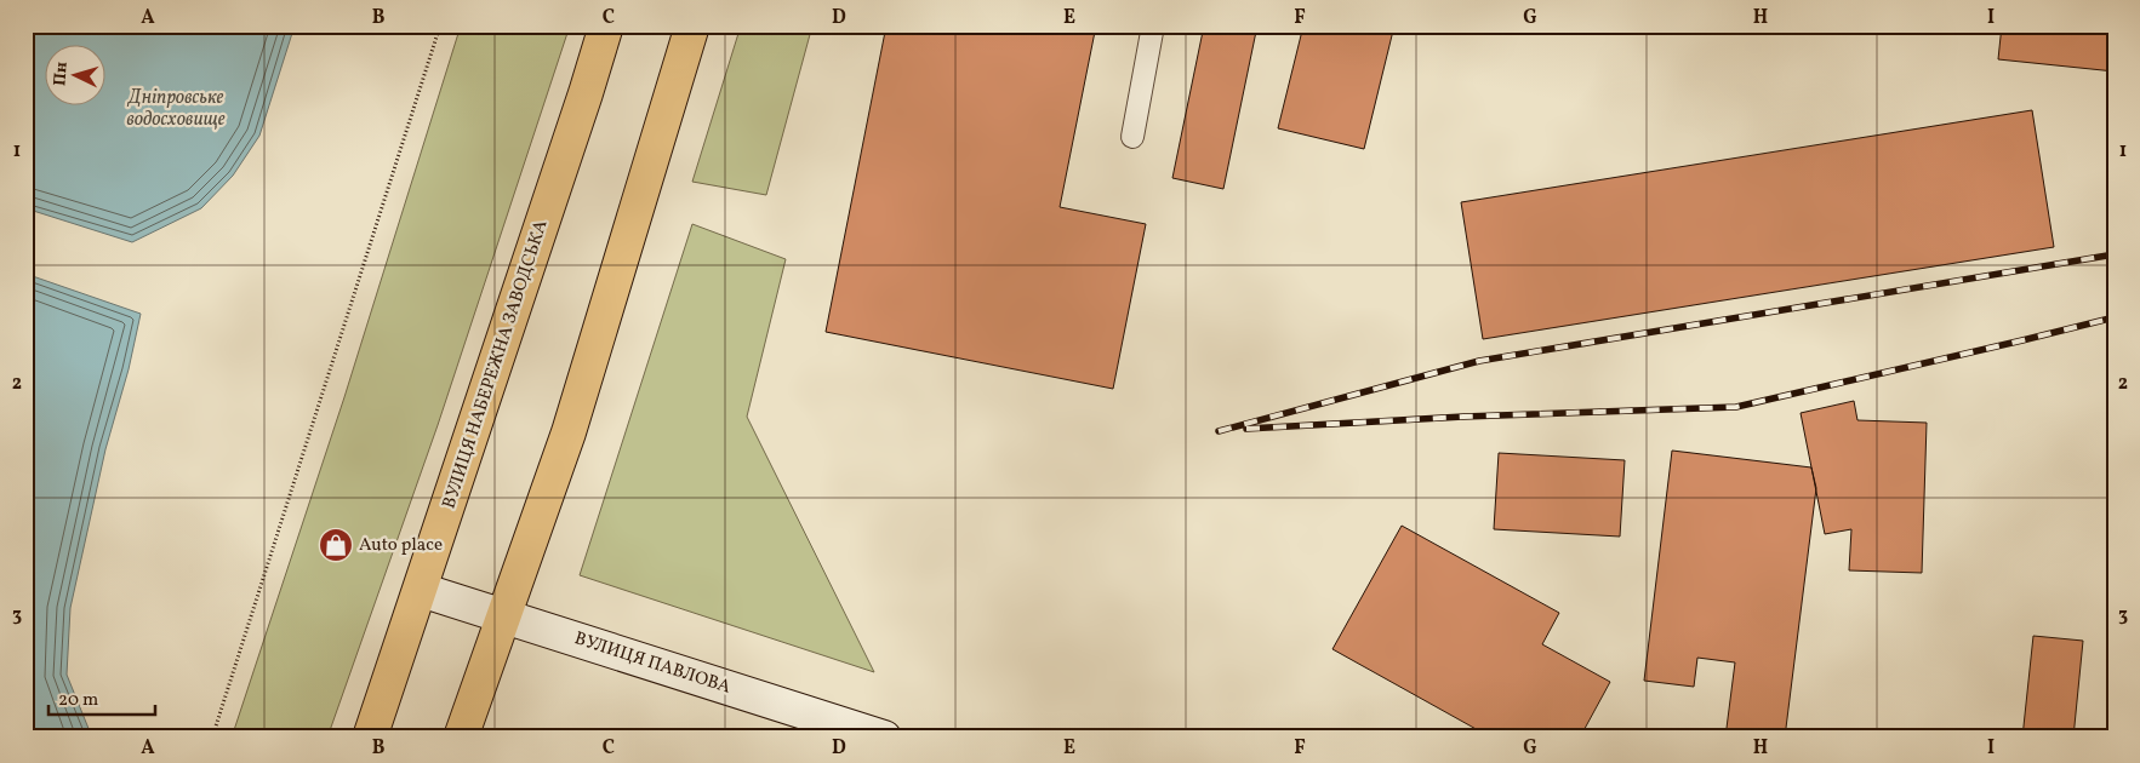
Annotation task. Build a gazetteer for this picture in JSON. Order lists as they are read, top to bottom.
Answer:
{
  "streets": {
    "main road": ["ВУЛИЦЯ НАБЕРЕЖНА ЗАВОДСЬКА", "ВУЛИЦЯ ПАВЛОВА"]
  },
  "crossings": [
    ["ВУЛИЦЯ НАБЕРЕЖНА ЗАВОДСЬКА", "ВУЛИЦЯ ПАВЛОВА"]
  ],
  "water": ["Дніпровське водосховище"],
  "places": {
    "shop": ["Auto place"]
  },
  "scale_bar": "20 m",
  "north": "left",
  "grid": {
    "columns": [
      "A",
      "B",
      "C",
      "D",
      "E",
      "F",
      "G",
      "H",
      "I"
    ],
    "rows": ["1", "2", "3"]
  }
}
